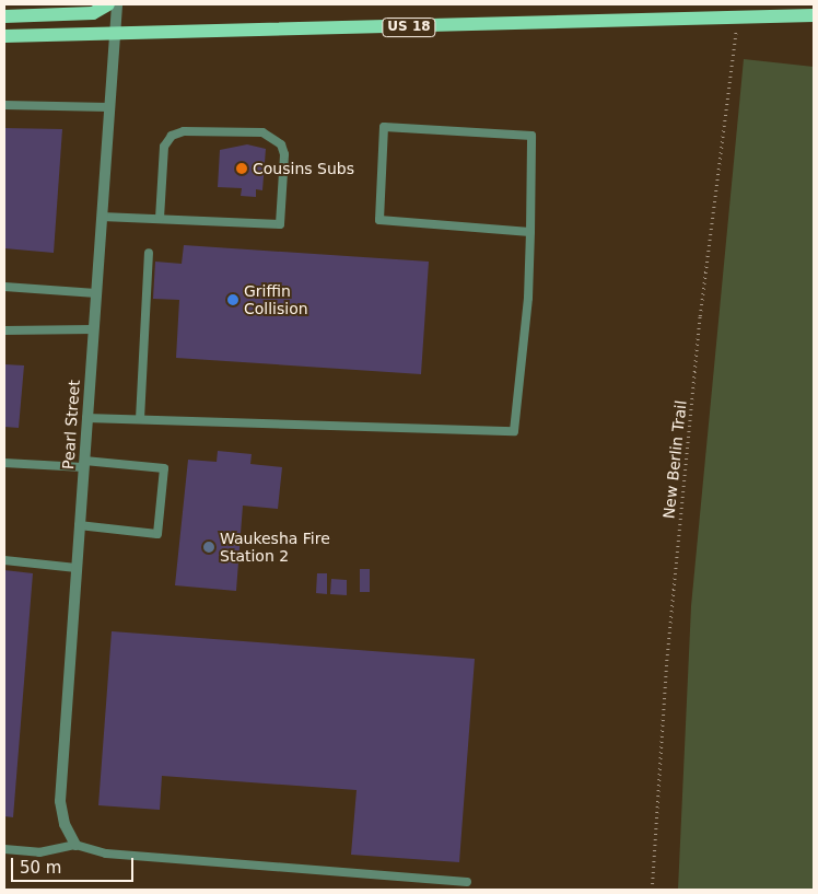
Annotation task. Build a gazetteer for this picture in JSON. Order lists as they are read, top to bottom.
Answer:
{
  "streets": {
    "main road": ["US 18"],
    "street": ["Pearl Street"],
    "path": ["New Berlin Trail"]
  },
  "crossings": [
    ["US 18", "Pearl Street"]
  ],
  "places": ["Cousins Subs", "Griffin Collision", "Waukesha Fire Station 2"],
  "scale_bar": "50 m"
}
